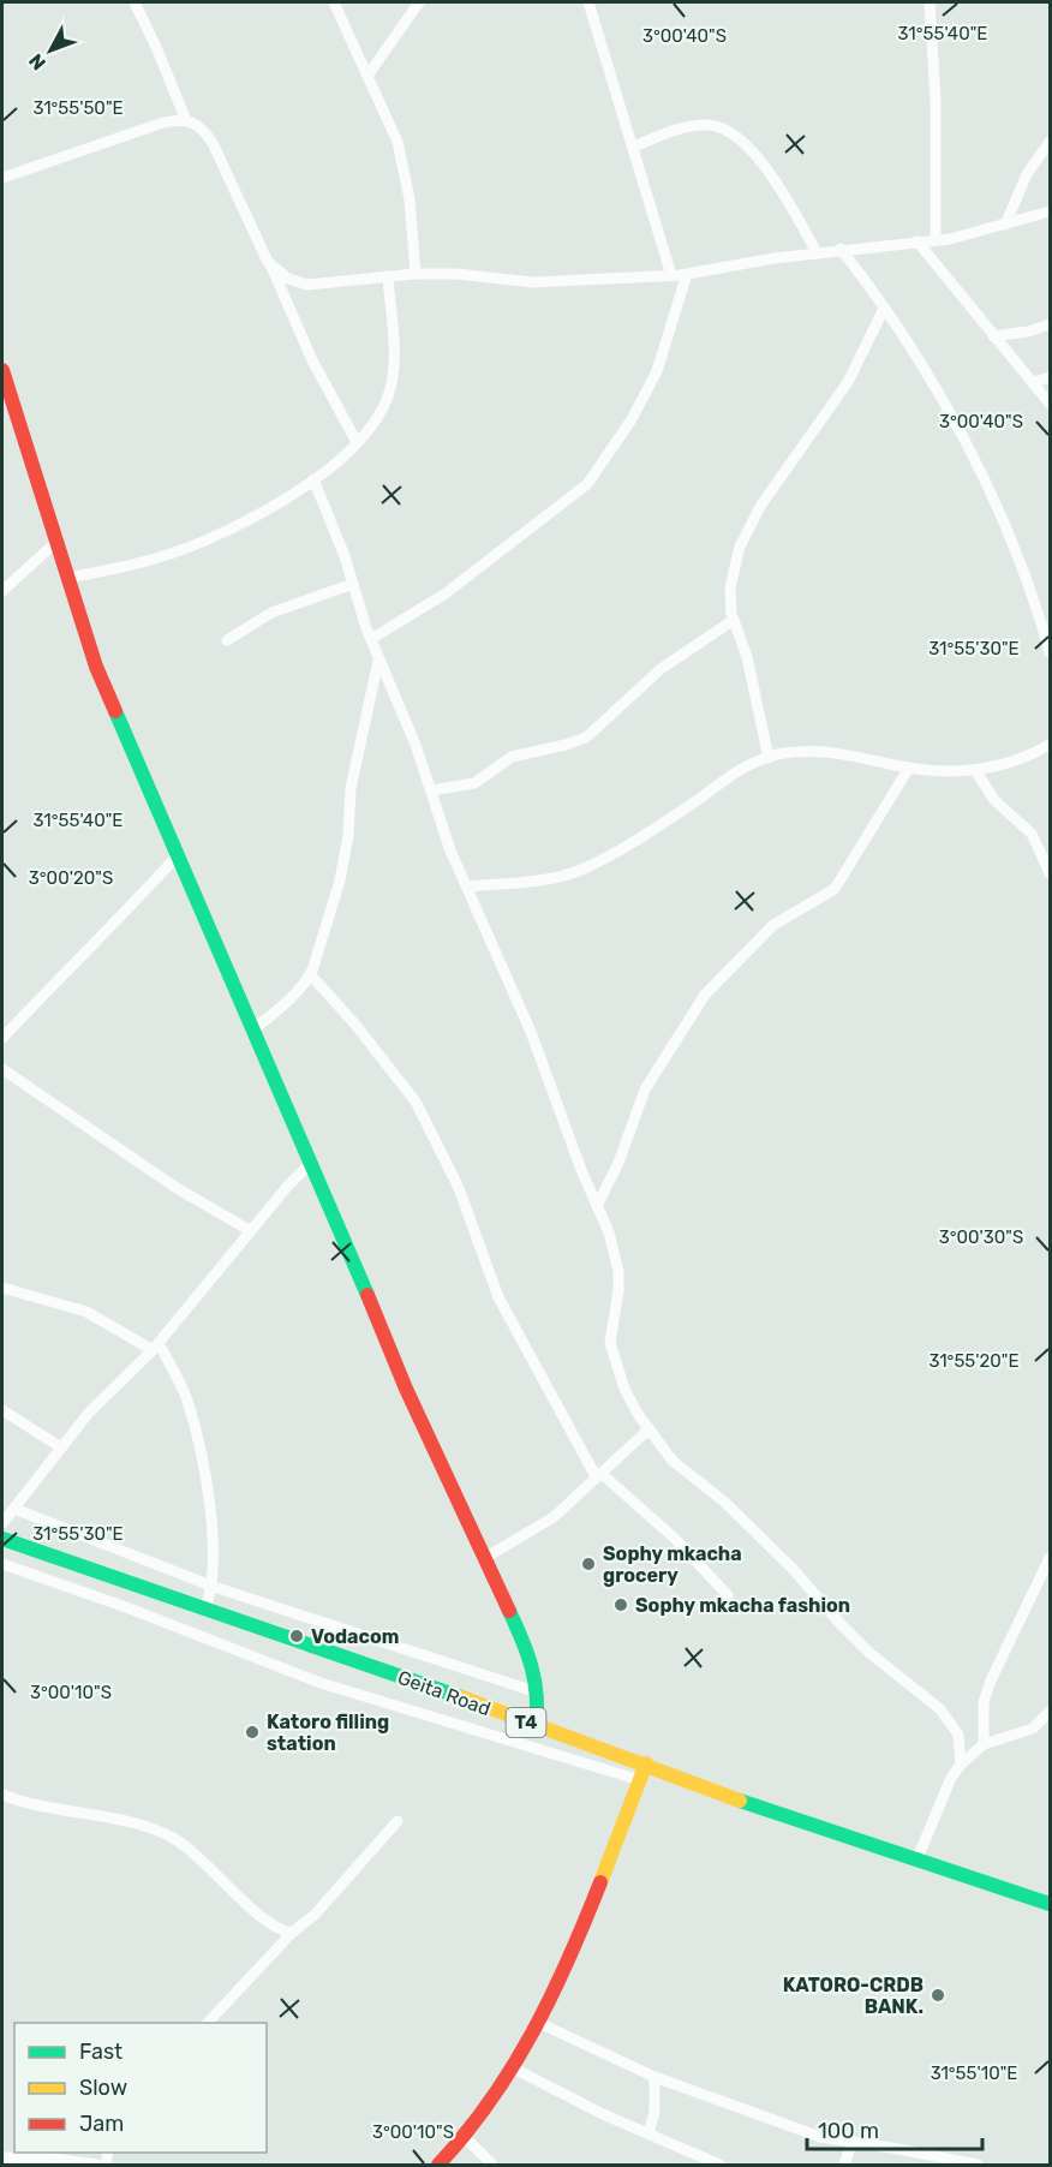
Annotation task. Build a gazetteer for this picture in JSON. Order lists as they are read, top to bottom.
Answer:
{
  "streets": {
    "main road": ["Geita Road", "T4"]
  },
  "places": [
    "Sophy mkacha grocery",
    "Sophy mkacha fashion",
    "Vodacom",
    "Katoro filling station",
    "KATORO-CRDB BANK."
  ],
  "legend": ["Fast", "Slow", "Jam"],
  "scale_bar": "100 m",
  "north": "bottom left",
  "coordinates": [
    "31°55'40\"E",
    "3°00'40\"S",
    "31°55'50\"E",
    "31°55'30\"E",
    "3°00'20\"S",
    "3°00'30\"S",
    "31°55'20\"E",
    "3°00'10\"S",
    "31°55'10\"E"
  ]
}
